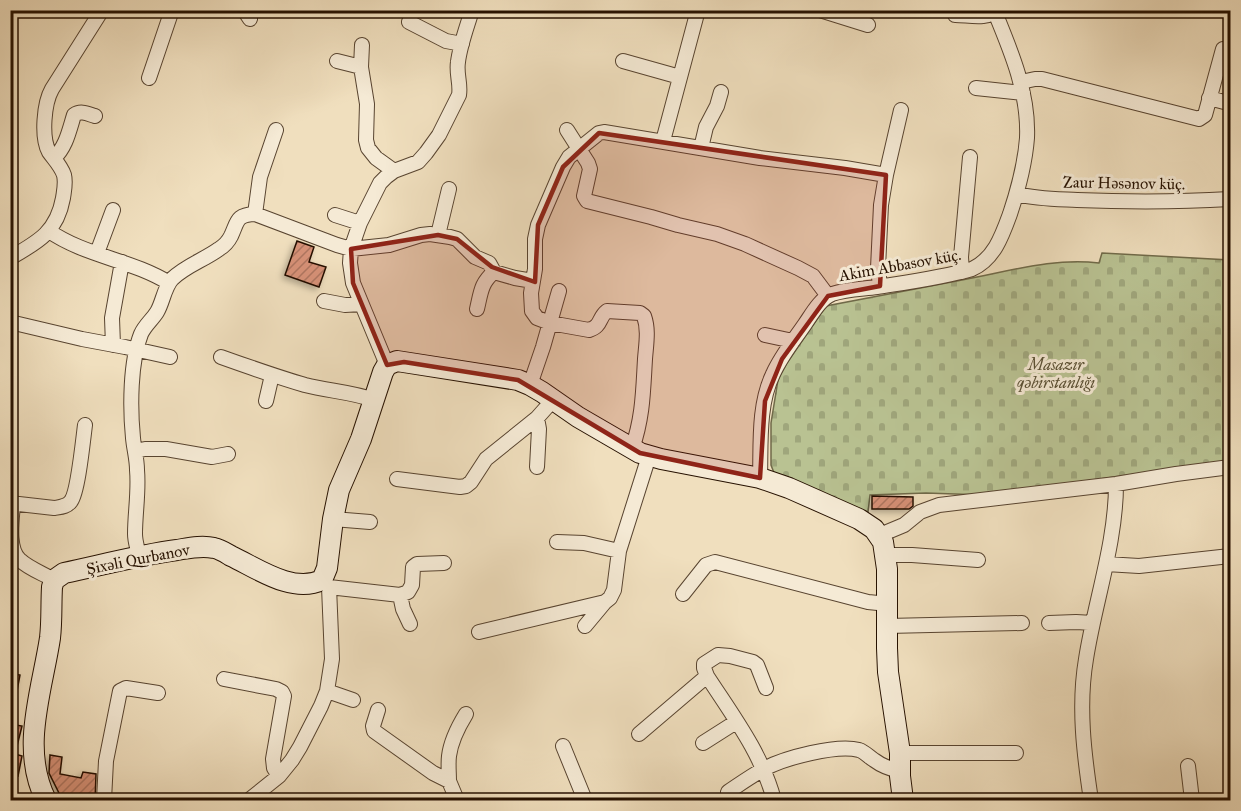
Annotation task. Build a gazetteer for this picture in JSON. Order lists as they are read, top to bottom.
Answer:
{
  "streets": {
    "street": ["Zaur Həsənov küç.", "Akim Abbasov küç.", "Şixəli Qurbanov"]
  },
  "crossings": [
    ["Zaur Həsənov küç.", "Akim Abbasov küç."]
  ],
  "parks": ["Masazır qəbirstanlığı"]
}
